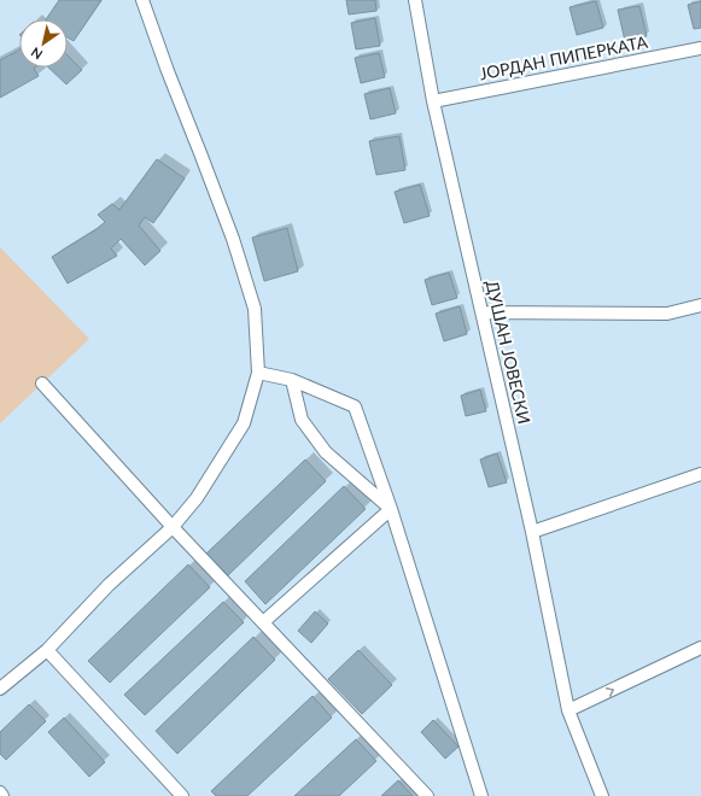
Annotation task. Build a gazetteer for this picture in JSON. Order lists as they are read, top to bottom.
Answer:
{
  "streets": {
    "street": ["ЈОРДАН ПИПЕРКАТА", "ДУШАН ЈОВЕСКИ"]
  },
  "crossings": [
    ["ЈОРДАН ПИПЕРКАТА", "ДУШАН ЈОВЕСКИ"]
  ],
  "north": "bottom left"
}
